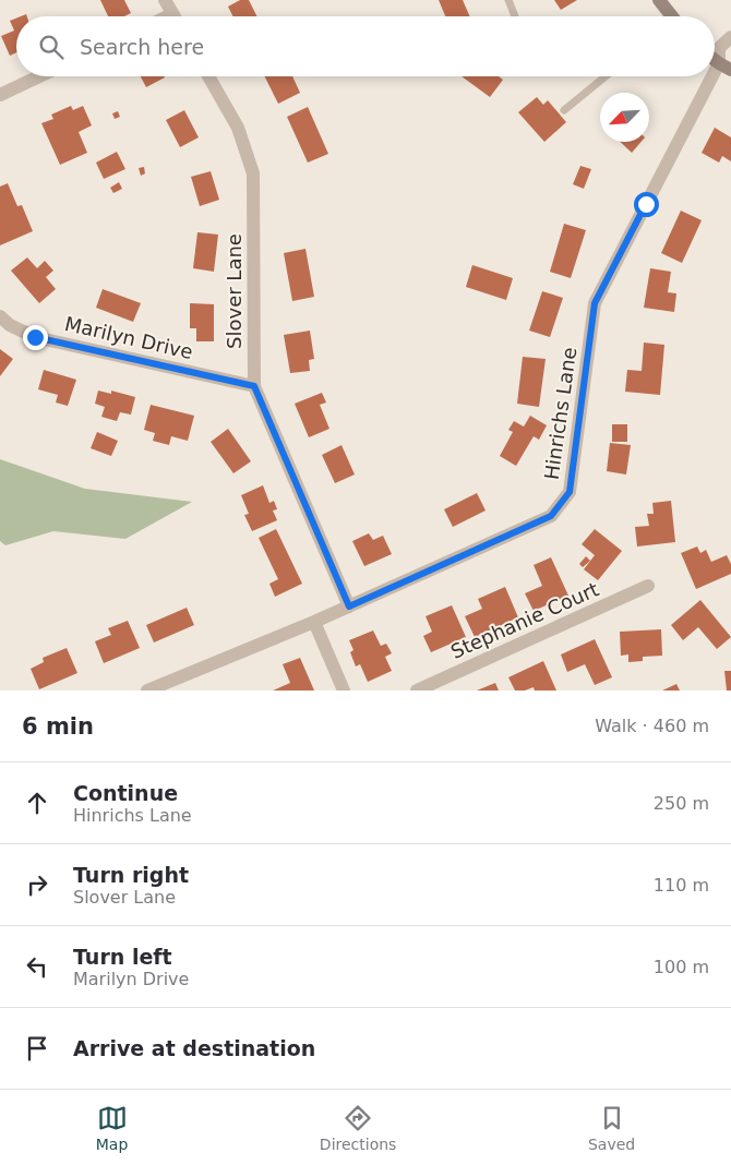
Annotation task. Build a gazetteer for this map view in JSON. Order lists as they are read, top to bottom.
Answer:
{
  "streets": {
    "street": [
      "Slover Lane",
      "Marilyn Drive",
      "Hinrichs Lane",
      "Stephanie Court"
    ]
  },
  "crossings": [
    ["Slover Lane", "Marilyn Drive"],
    ["Slover Lane", "Hinrichs Lane"]
  ],
  "north": "bottom left",
  "page": {
    "search": "Search here",
    "heading": ["6 min", "Walk · 460 m"],
    "list": [
      ["Continue", "Hinrichs Lane", "250 m"],
      ["Turn right", "Slover Lane", "110 m"],
      ["Turn left", "Marilyn Drive", "100 m"],
      "Arrive at destination"
    ],
    "nav": ["Map", "Directions", "Saved"]
  }
}
